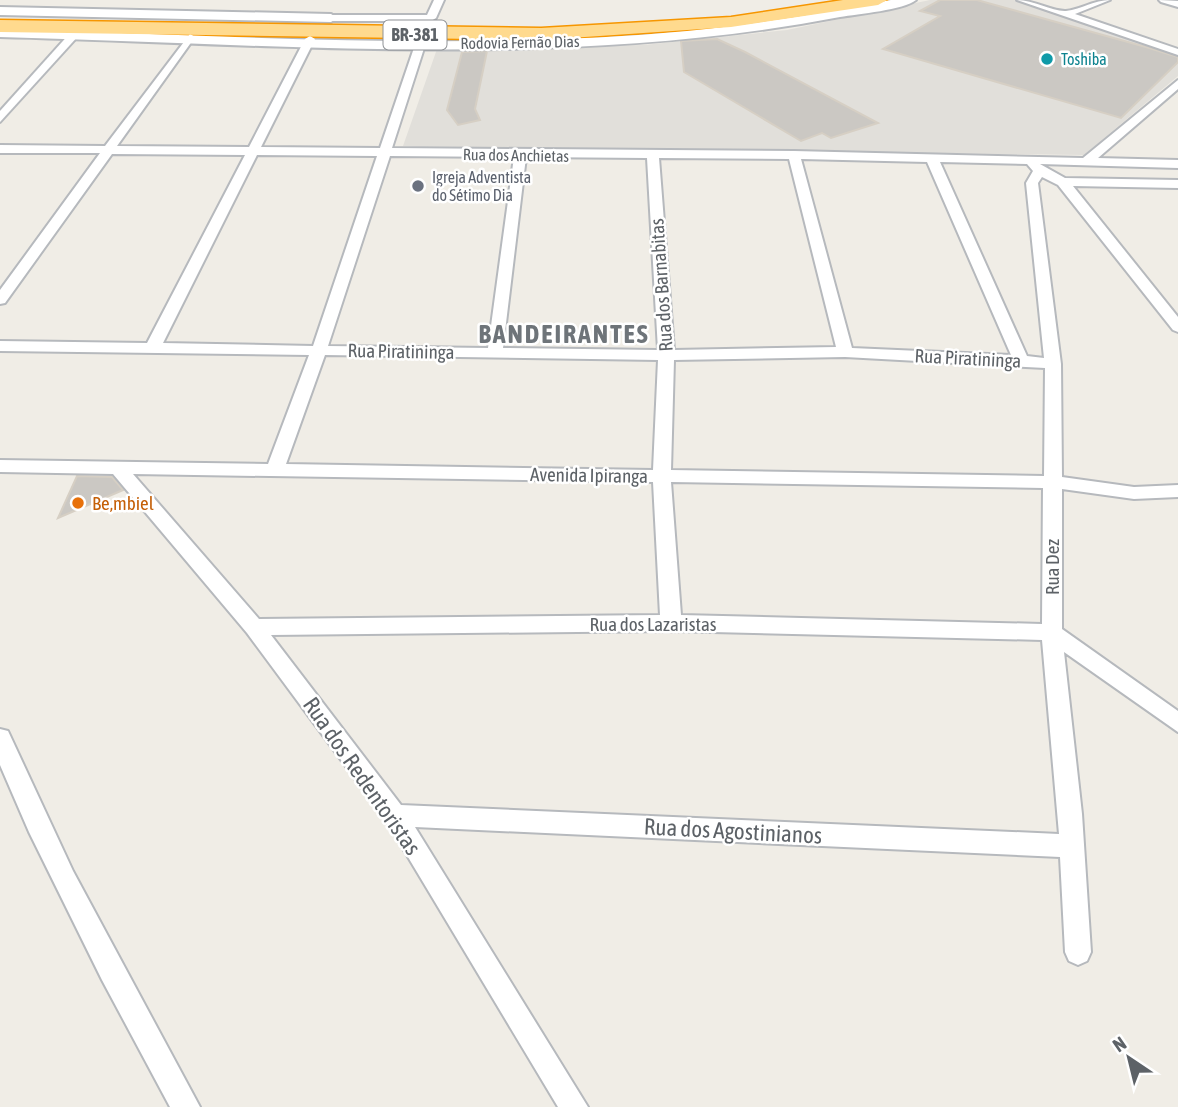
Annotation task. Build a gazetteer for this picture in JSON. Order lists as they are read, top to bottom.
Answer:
{
  "streets": {
    "highway": ["BR-381", "Rodovia Fernão Dias"],
    "street": [
      "Rua dos Anchietas",
      "Rua dos Barnabitas",
      "Rua Piratininga",
      "Avenida Ipiranga",
      "Rua Dez",
      "Rua dos Lazaristas",
      "Rua dos Redentoristas",
      "Rua dos Agostinianos"
    ]
  },
  "crossings": [
    ["BR-381", "Rodovia Fernão Dias"],
    ["Rua dos Anchietas", "Rua dos Barnabitas"],
    ["Rua dos Anchietas", "Rua Dez"],
    ["Rua dos Barnabitas", "Rua Piratininga"],
    ["Rua dos Barnabitas", "Avenida Ipiranga"],
    ["Rua dos Barnabitas", "Rua dos Lazaristas"],
    ["Rua Piratininga", "Rua Dez"],
    ["Avenida Ipiranga", "Rua Dez"],
    ["Avenida Ipiranga", "Rua dos Redentoristas"],
    ["Rua Dez", "Rua dos Lazaristas"],
    ["Rua Dez", "Rua dos Agostinianos"],
    ["Rua dos Lazaristas", "Rua dos Redentoristas"],
    ["Rua dos Redentoristas", "Rua dos Agostinianos"]
  ],
  "districts": ["BANDEIRANTES"],
  "places": ["Toshiba", "Igreja Adventista do Sétimo Dia", "Be,mbiel"],
  "north": "top left"
}
